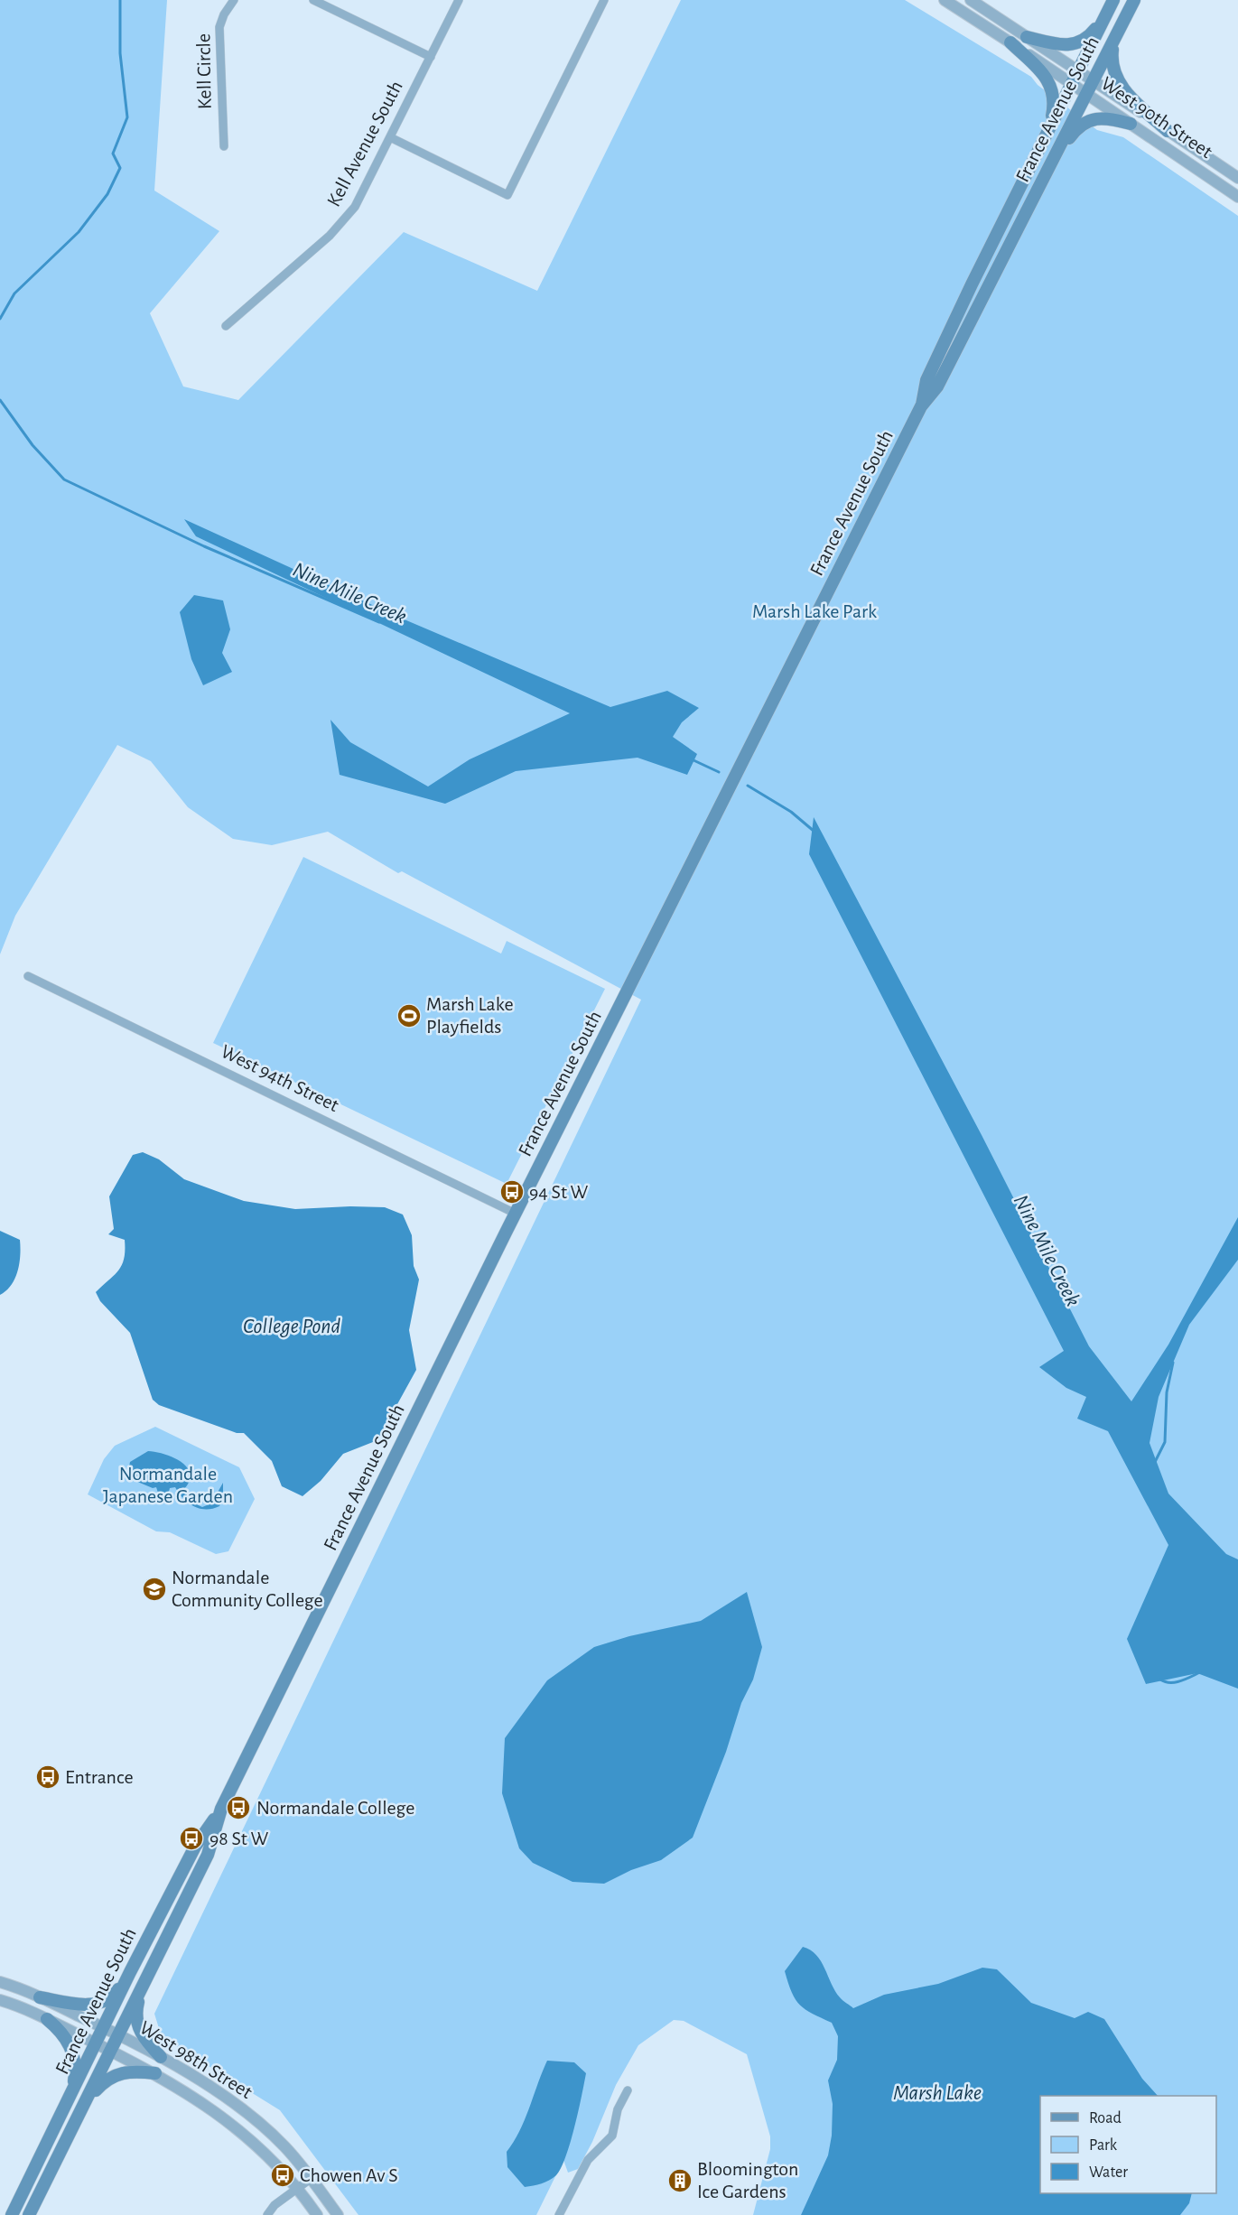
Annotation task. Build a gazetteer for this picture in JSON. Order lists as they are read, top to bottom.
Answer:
{
  "streets": {
    "main road": ["France Avenue South"],
    "street": [
      "Kell Circle",
      "West 90th Street",
      "Kell Avenue South",
      "West 94th Street",
      "West 98th Street"
    ]
  },
  "crossings": [
    ["France Avenue South", "West 90th Street"],
    ["France Avenue South", "West 94th Street"],
    ["France Avenue South", "West 98th Street"]
  ],
  "water": ["Nine Mile Creek", "College Pond", "Marsh Lake"],
  "parks": ["Marsh Lake Park", "Normandale Japanese Garden"],
  "places": {
    "sports": ["Marsh Lake Playfields"],
    "bus stop": [
      "94 St W",
      "Entrance",
      "Normandale College",
      "98 St W",
      "Chowen Av S"
    ],
    "school or university": ["Normandale Community College"],
    "building": ["Bloomington Ice Gardens"]
  },
  "legend": ["Road", "Park", "Water"]
}
